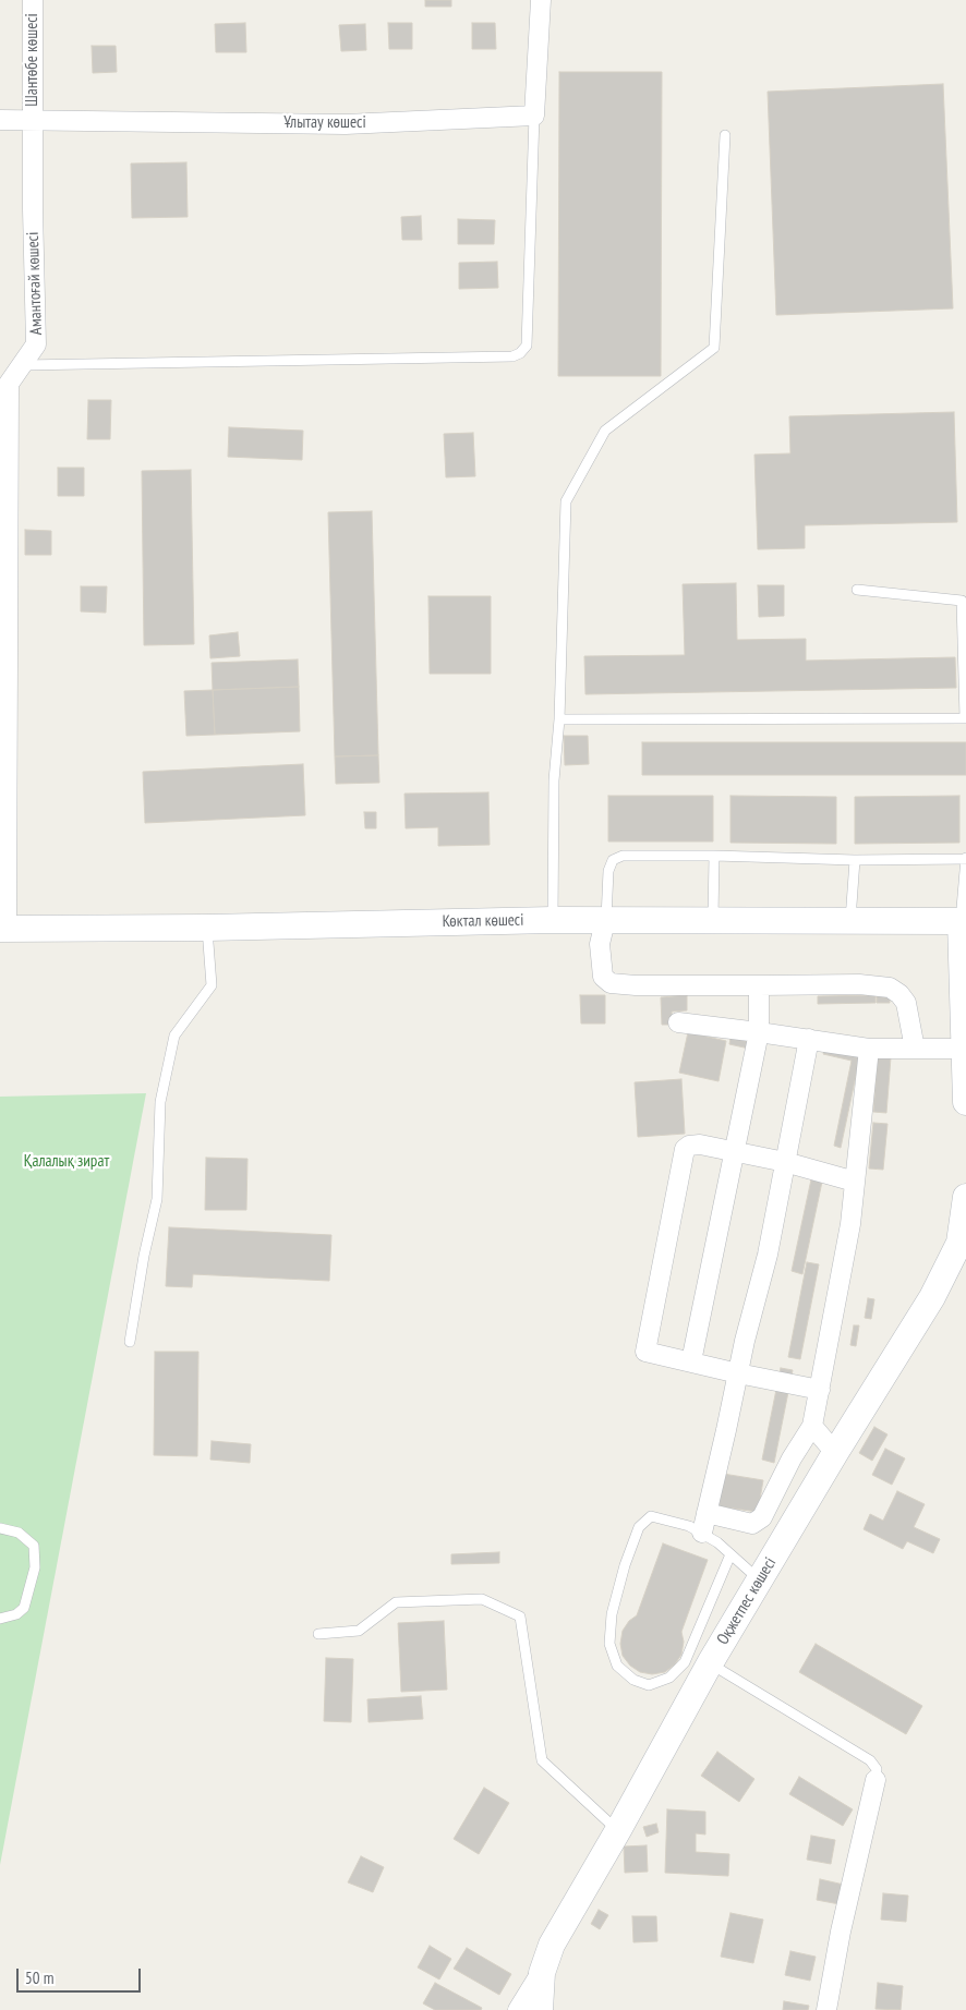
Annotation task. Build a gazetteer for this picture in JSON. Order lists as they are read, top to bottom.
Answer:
{
  "streets": {
    "street": [
      "Шантөбе көшесі",
      "Ұлытау көшесі",
      "Амантоғай көшесі",
      "Көктал көшесі",
      "Оқжетпес көшесі"
    ]
  },
  "crossings": [
    ["Шантөбе көшесі", "Ұлытау көшесі"],
    ["Шантөбе көшесі", "Амантоғай көшесі"],
    ["Ұлытау көшесі", "Амантоғай көшесі"],
    ["Амантоғай көшесі", "Көктал көшесі"]
  ],
  "parks": ["Қалалық зират"],
  "scale_bar": "50 m"
}
